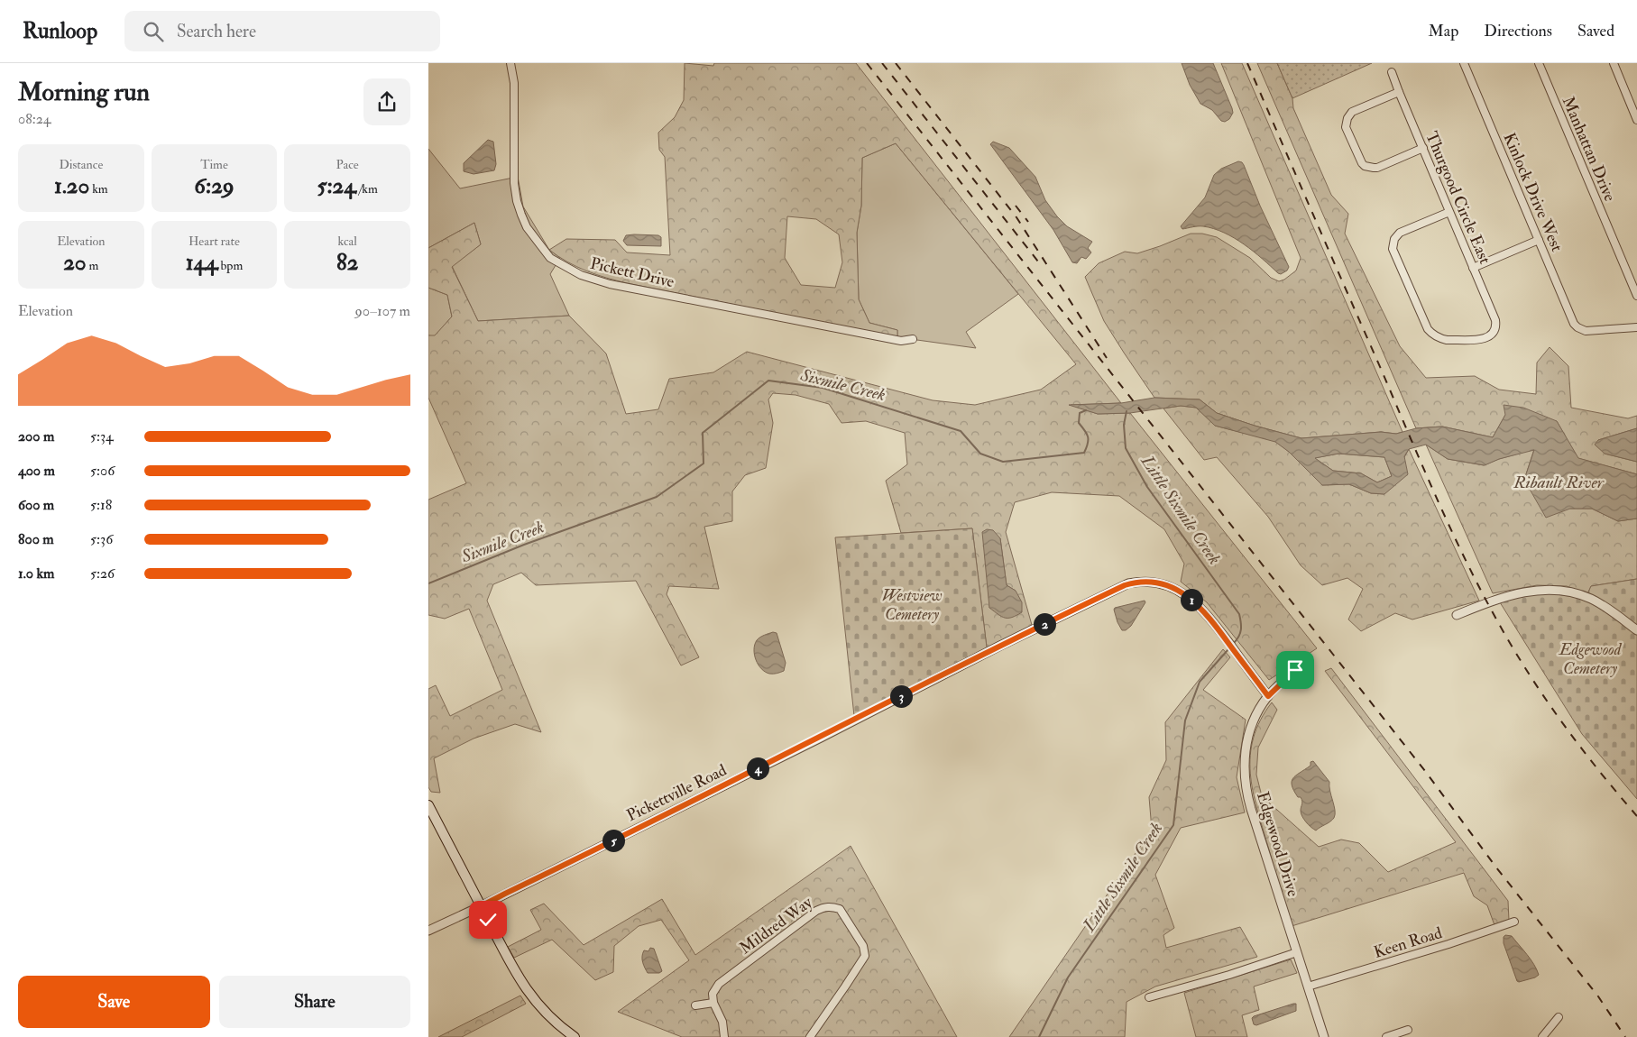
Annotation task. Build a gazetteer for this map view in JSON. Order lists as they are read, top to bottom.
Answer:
{
  "streets": {
    "street": [
      "Manhattan Drive",
      "Kinlock Drive West",
      "Thurgood Circle East",
      "Pickett Drive",
      "Pickettville Road",
      "Edgewood Drive",
      "Mildred Way",
      "Keen Road"
    ]
  },
  "crossings": [
    ["Pickettville Road", "Edgewood Drive"],
    ["Edgewood Drive", "Keen Road"]
  ],
  "water": ["Sixmile Creek", "Ribault River", "Little Sixmile Creek"],
  "parks": ["Westview Cemetery", "Edgewood Cemetery"],
  "page": {
    "header": "Runloop",
    "search": "Search here",
    "nav": ["Map", "Directions", "Saved"],
    "heading": ["Morning run", "08:24"],
    "stats": [
      ["Distance", "1.20 km"],
      ["Time", "6:29"],
      ["Pace", "5:24 /km"],
      ["Elevation", "20 m"],
      ["Heart rate", "144 bpm"],
      ["kcal", "82"]
    ],
    "chart": ["Elevation", "90–107 m"],
    "list": [
      {
        "name": "200 m",
        "note": "5:34"
      },
      {
        "name": "400 m",
        "note": "5:06"
      },
      {
        "name": "600 m",
        "note": "5:18"
      },
      {
        "name": "800 m",
        "note": "5:36"
      },
      {
        "name": "1.0 km",
        "note": "5:26"
      }
    ],
    "pins": [
      "1",
      "2",
      "3",
      "4",
      "5"
    ],
    "buttons": ["Save", "Share"]
  }
}
